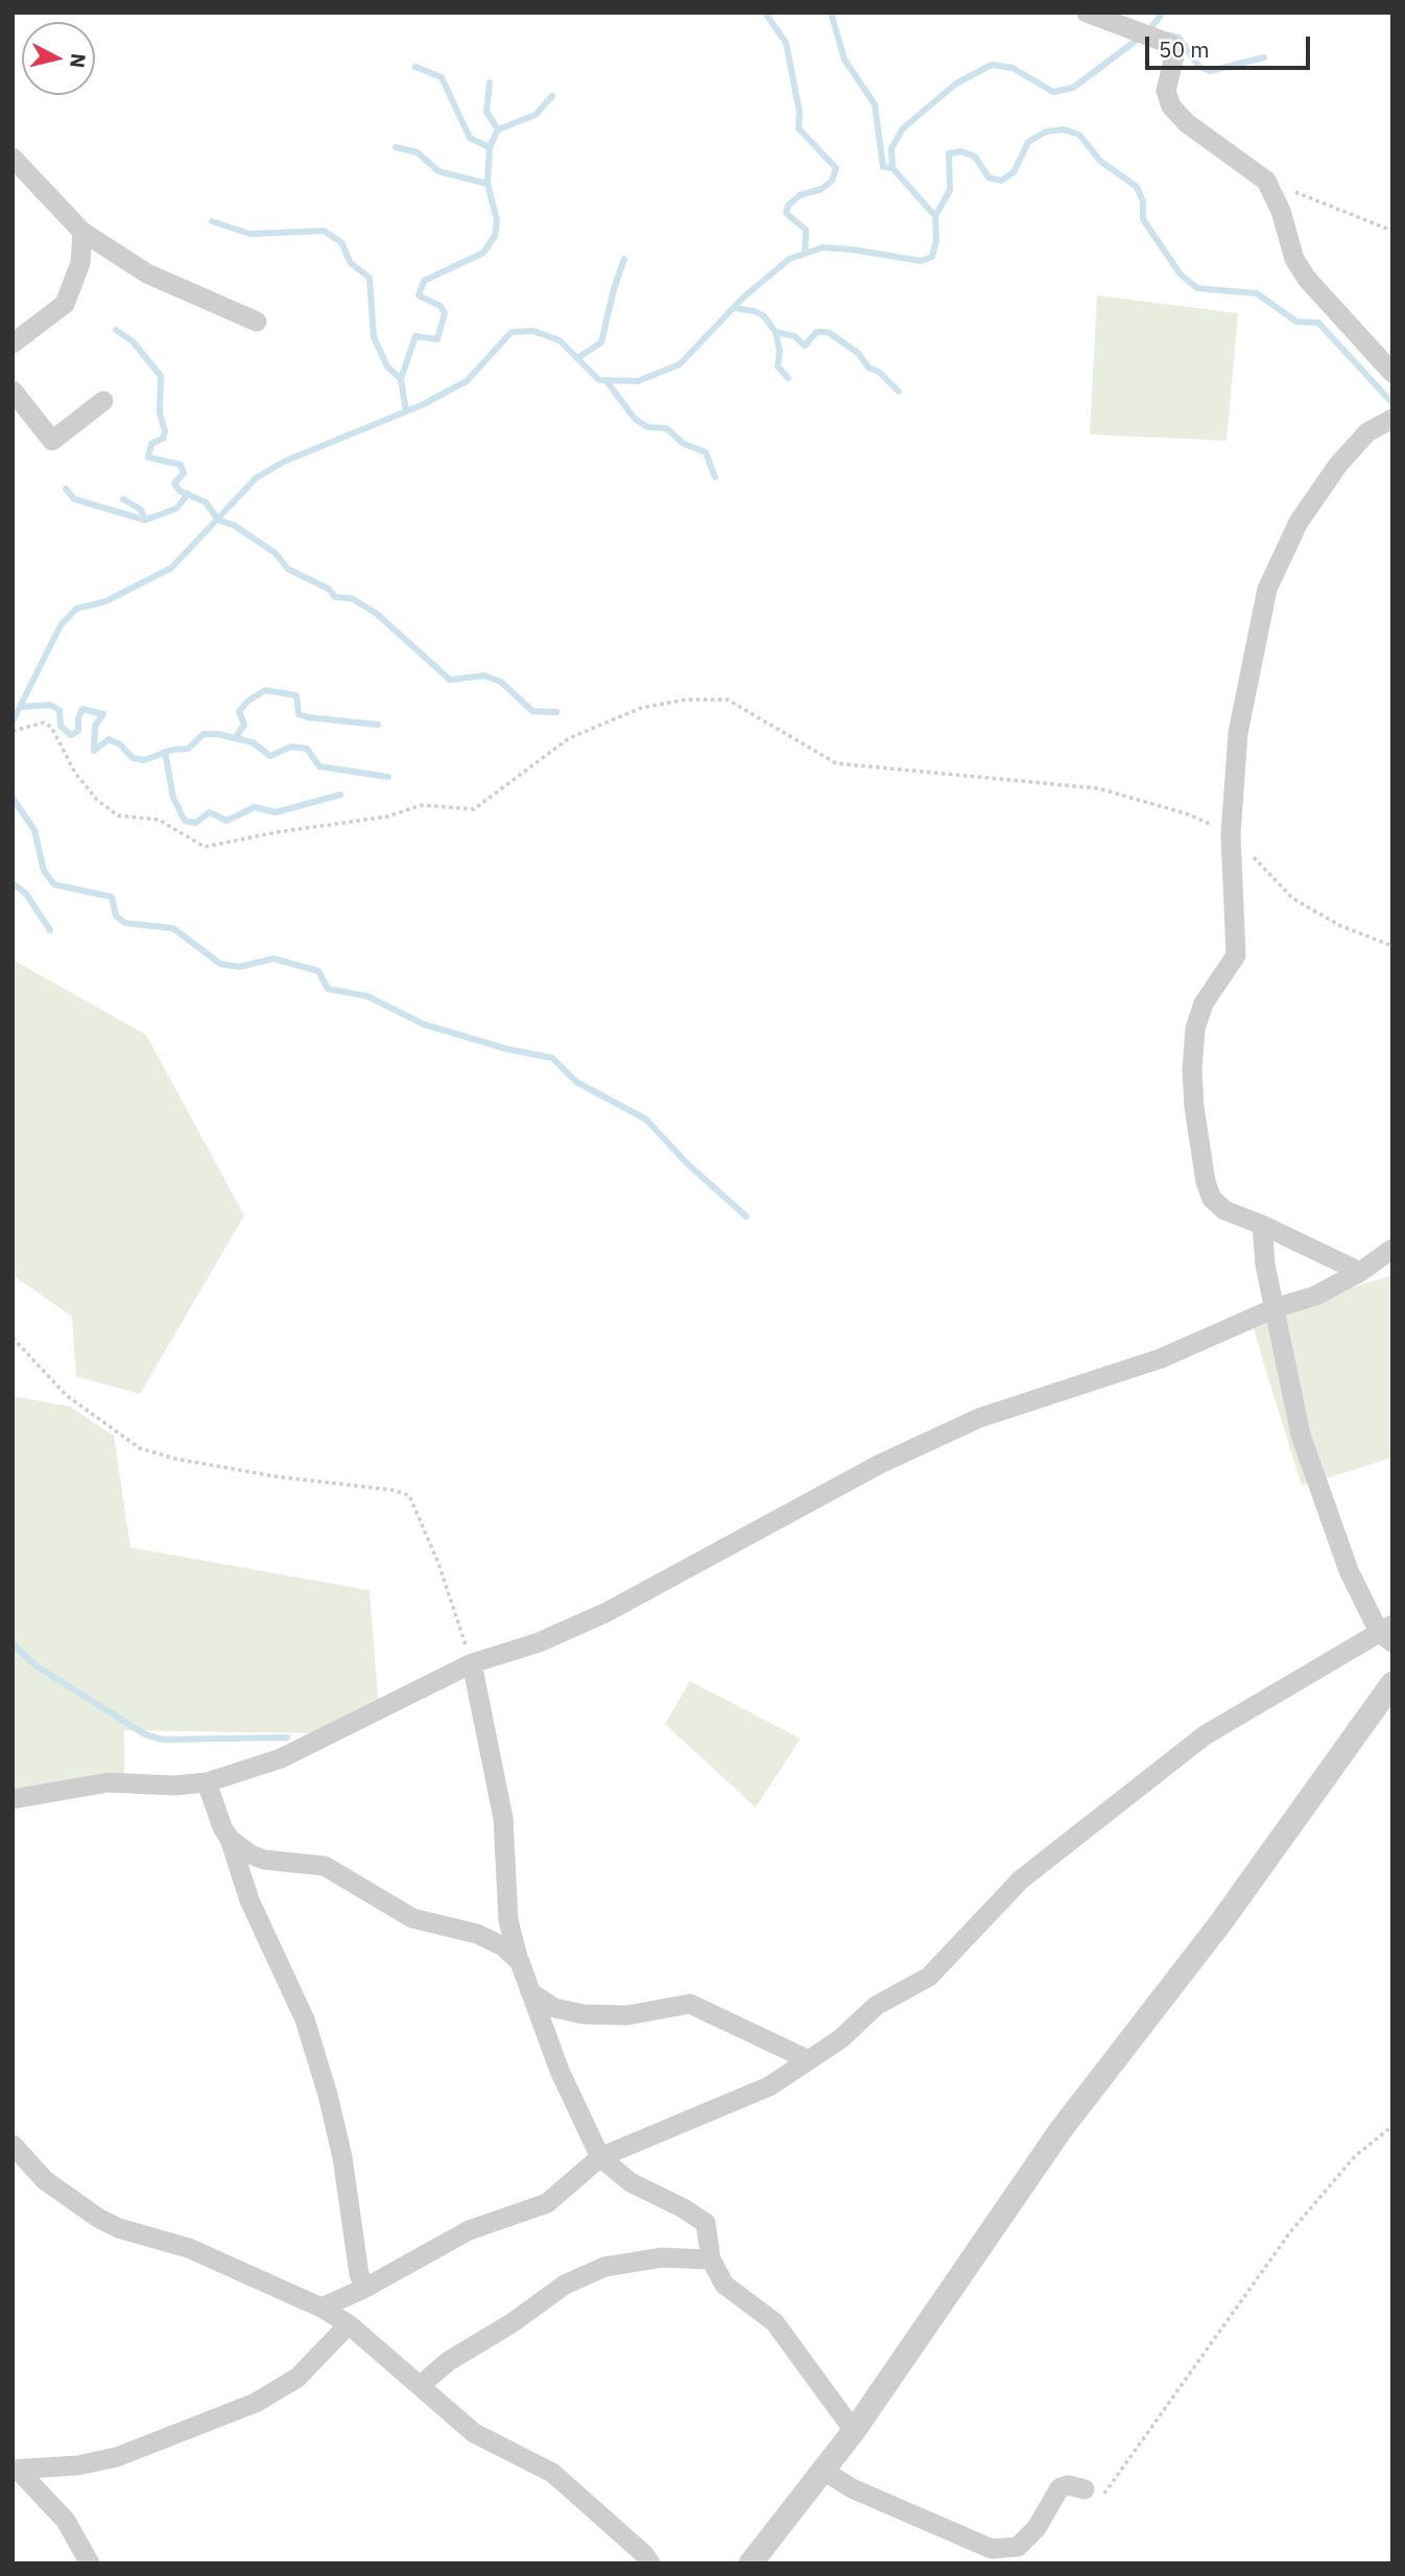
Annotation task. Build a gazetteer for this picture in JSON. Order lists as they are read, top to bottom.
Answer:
{
  "scale_bar": "50 m",
  "north": "right"
}
